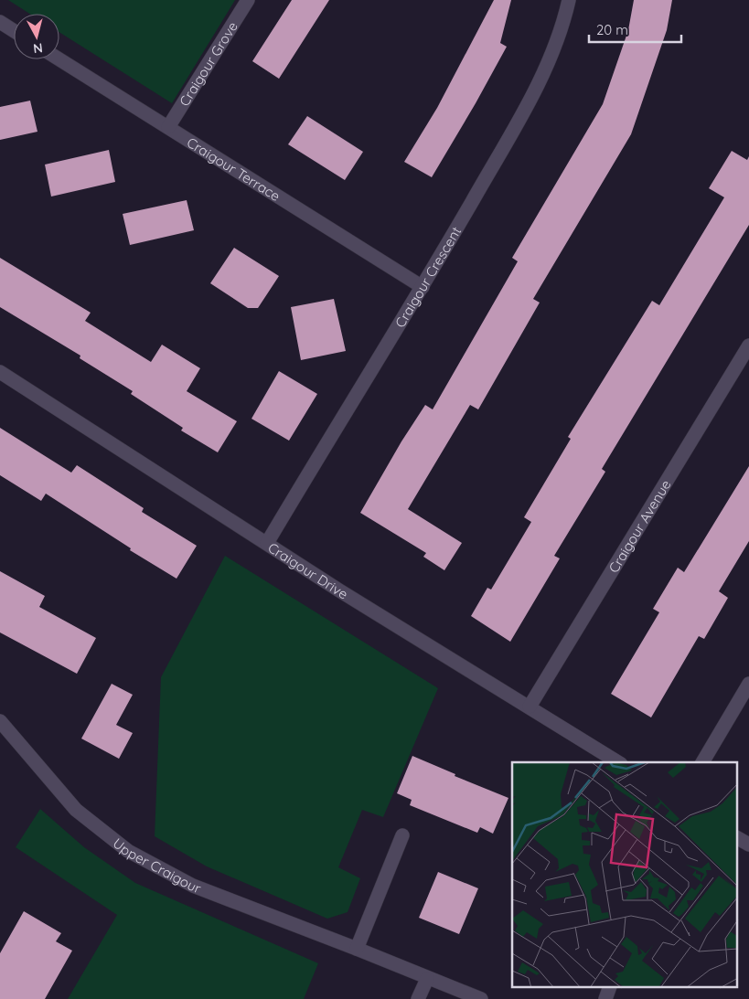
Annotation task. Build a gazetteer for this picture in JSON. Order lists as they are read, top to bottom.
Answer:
{
  "streets": {
    "street": [
      "Craigour Grove",
      "Craigour Terrace",
      "Craigour Crescent",
      "Craigour Avenue",
      "Craigour Drive",
      "Upper Craigour"
    ]
  },
  "crossings": [
    ["Craigour Grove", "Craigour Terrace"],
    ["Craigour Terrace", "Craigour Crescent"],
    ["Craigour Crescent", "Craigour Drive"],
    ["Craigour Avenue", "Craigour Drive"]
  ],
  "scale_bar": "20 m",
  "north": "bottom"
}
